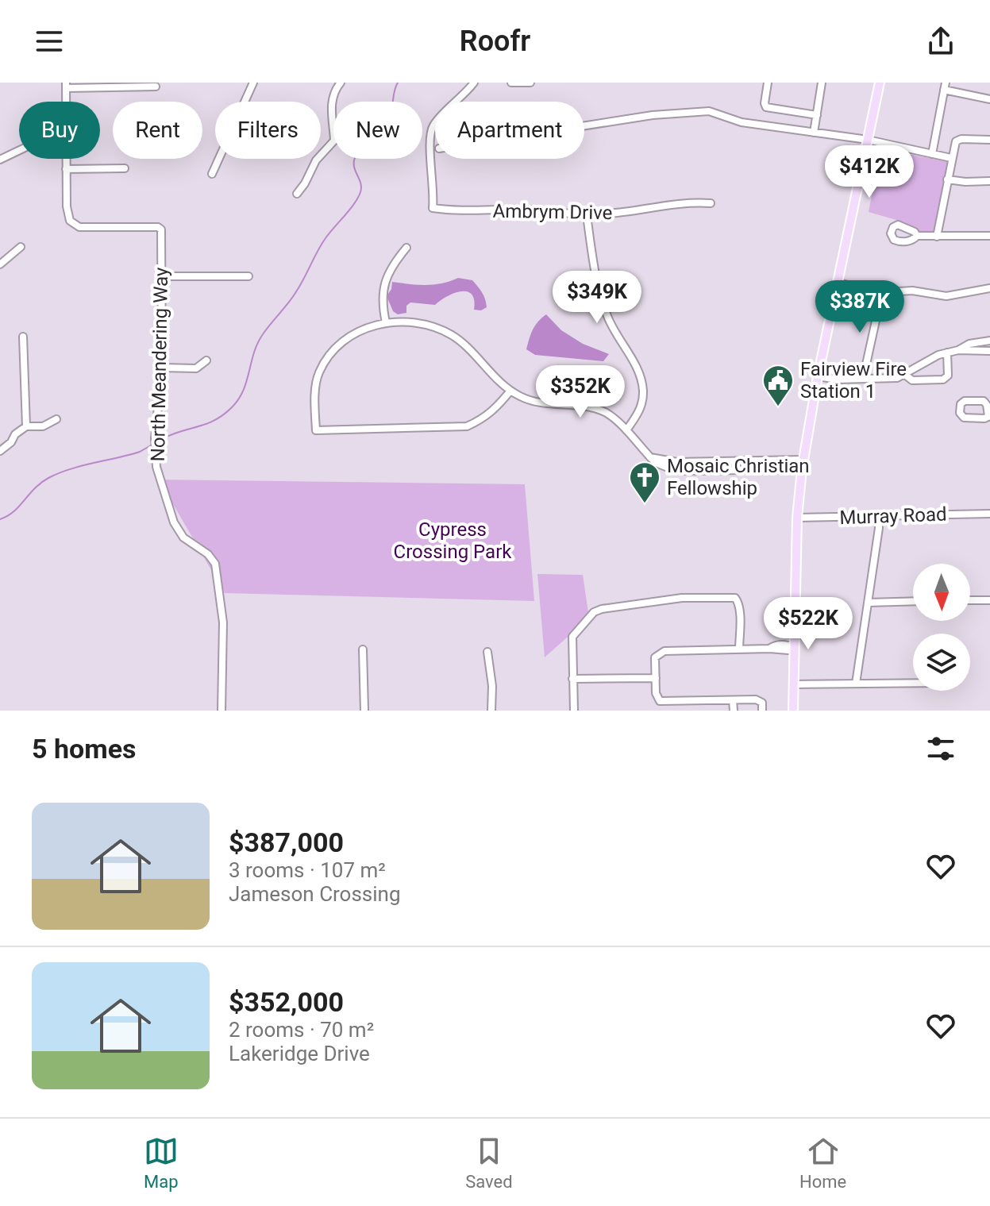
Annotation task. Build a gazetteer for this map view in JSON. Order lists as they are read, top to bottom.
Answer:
{
  "streets": {
    "street": ["Ambrym Drive", "North Meandering Way", "Murray Road"]
  },
  "parks": ["Cypress Crossing Park"],
  "places": {
    "public building": ["Fairview Fire Station 1"],
    "church": ["Mosaic Christian Fellowship"]
  },
  "north": "bottom",
  "page": {
    "header": "Roofr",
    "chip": [
      "Buy",
      "Rent",
      "Filters",
      "New",
      "Apartment"
    ],
    "price": [
      "$412K",
      "$349K",
      "$387K",
      "$352K",
      "$522K"
    ],
    "heading": "5 homes",
    "list": [
      {
        "name": "$387,000",
        "note": "3 rooms · 107 m² · Jameson Crossing"
      },
      {
        "name": "$352,000",
        "note": "2 rooms · 70 m² · Lakeridge Drive"
      }
    ],
    "tabs": ["Map", "Saved", "Home"]
  }
}
